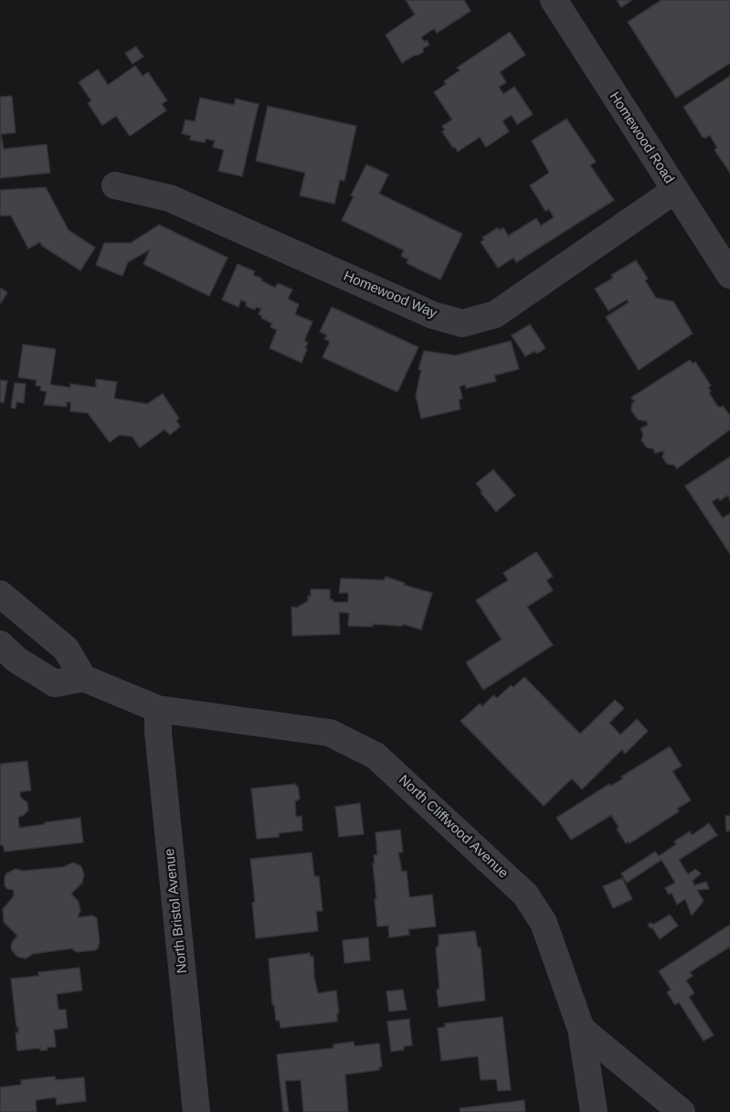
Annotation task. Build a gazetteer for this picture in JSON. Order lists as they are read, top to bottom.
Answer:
{
  "streets": {
    "street": [
      "Homewood Road",
      "Homewood Way",
      "North Cliffwood Avenue",
      "North Bristol Avenue"
    ]
  },
  "crossings": [
    ["Homewood Road", "Homewood Way"],
    ["North Cliffwood Avenue", "North Bristol Avenue"]
  ]
}
